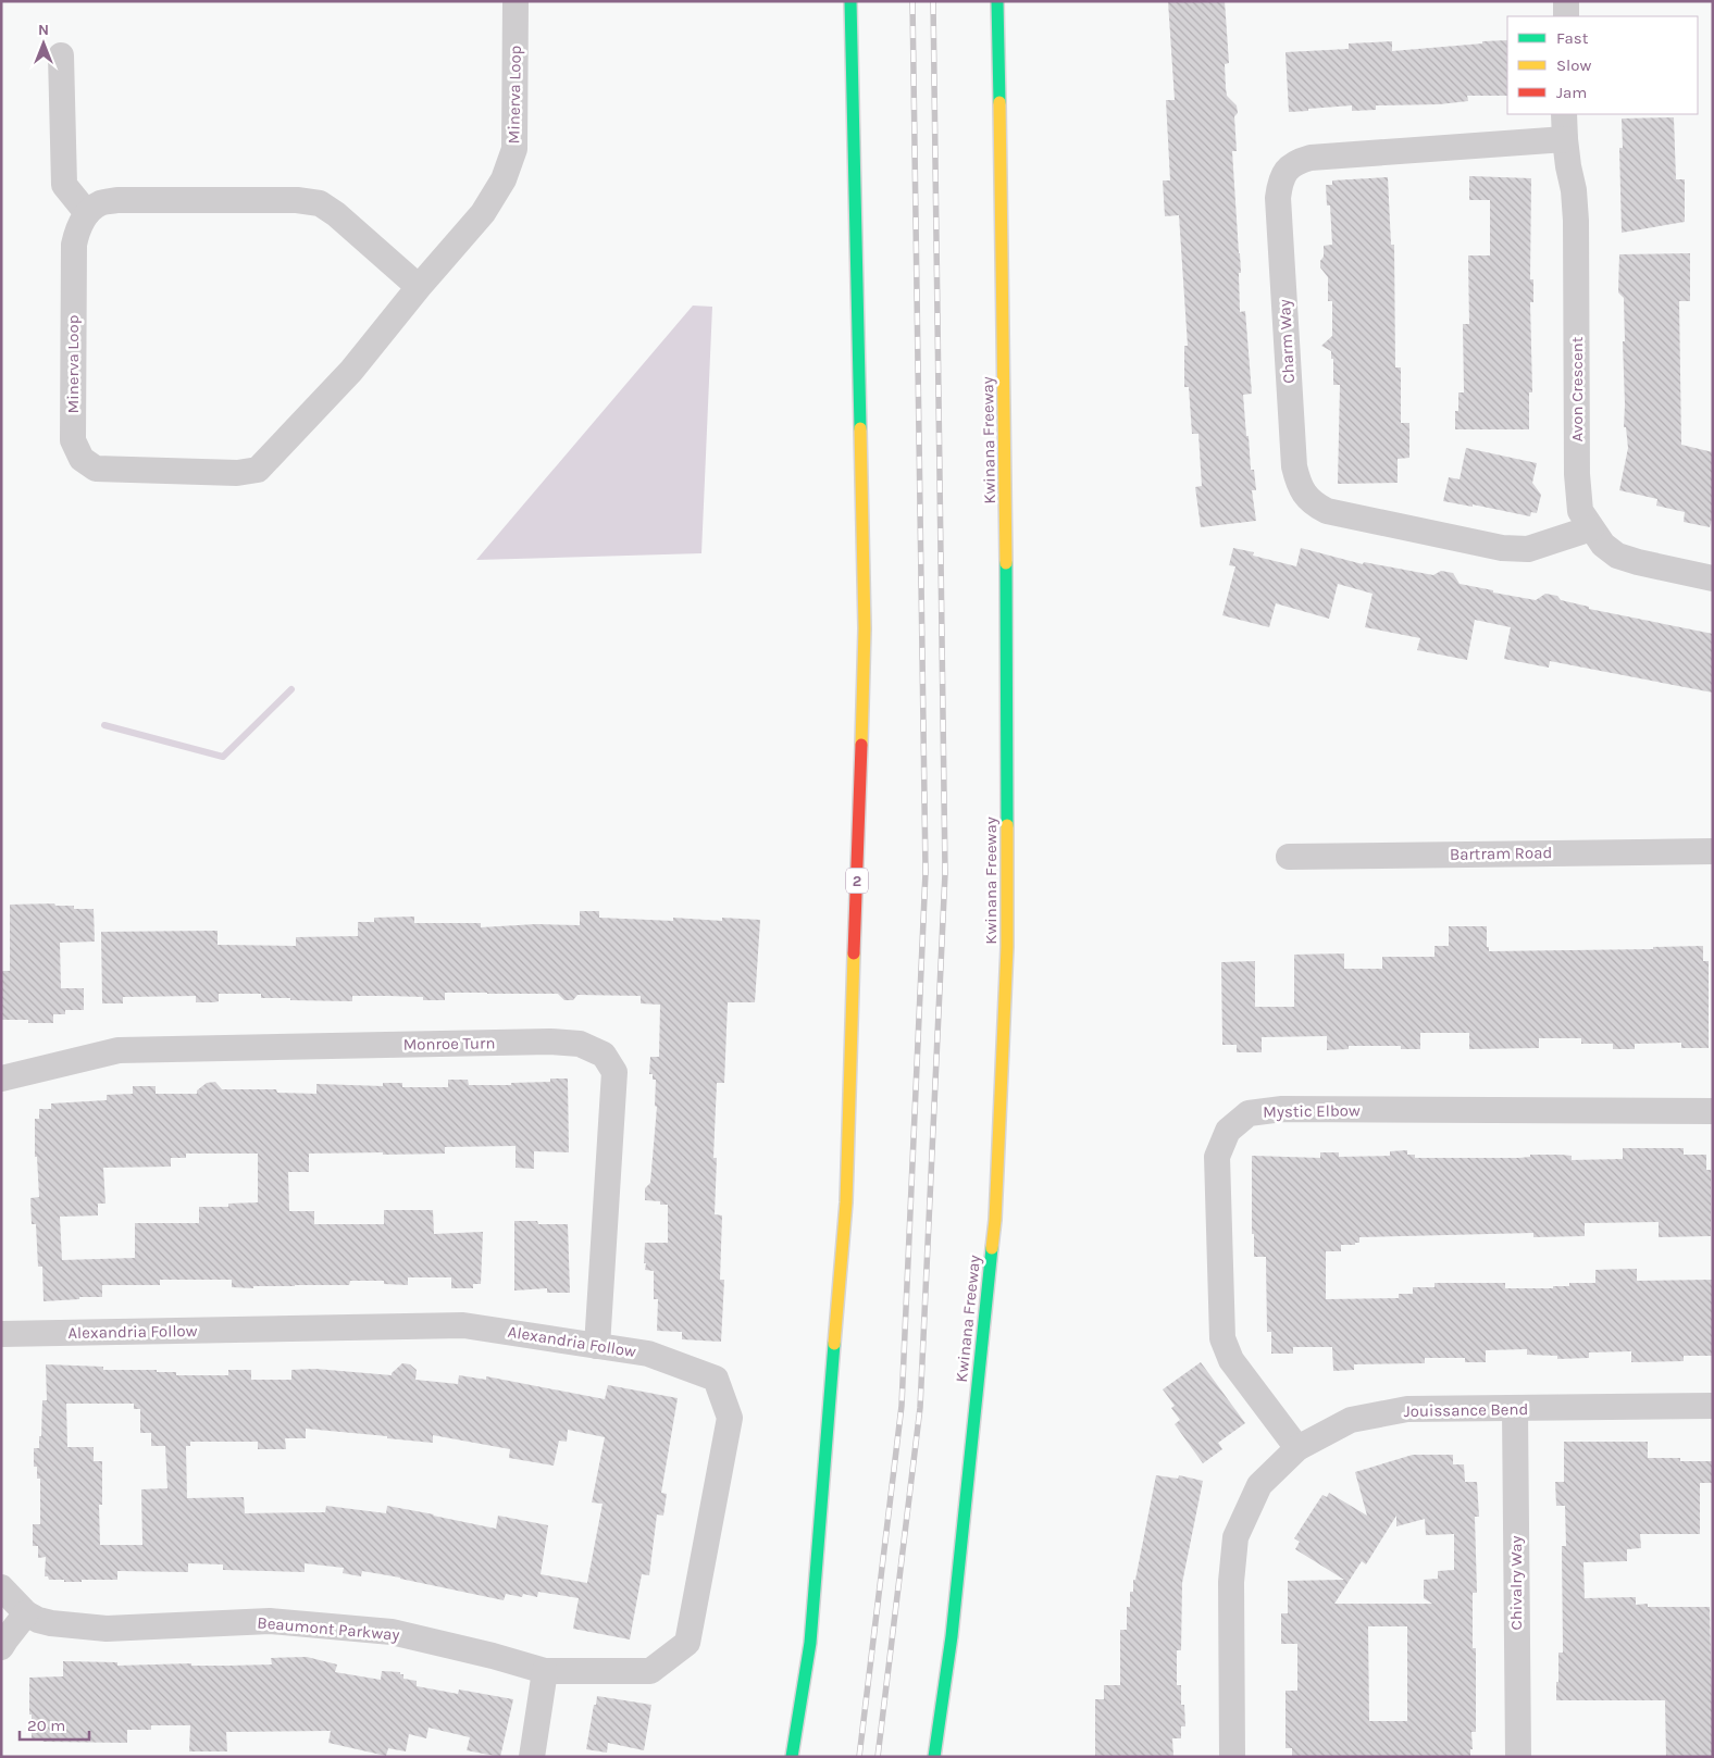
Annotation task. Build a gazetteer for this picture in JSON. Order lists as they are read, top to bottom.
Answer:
{
  "streets": {
    "highway": ["Kwinana Freeway", "2"],
    "street": [
      "Minerva Loop",
      "Charm Way",
      "Avon Crescent",
      "Bartram Road",
      "Monroe Turn",
      "Mystic Elbow",
      "Alexandria Follow",
      "Jouissance Bend",
      "Chivalry Way",
      "Beaumont Parkway"
    ]
  },
  "crossings": [
    ["Charm Way", "Avon Crescent"],
    ["Monroe Turn", "Alexandria Follow"],
    ["Mystic Elbow", "Jouissance Bend"],
    ["Alexandria Follow", "Beaumont Parkway"],
    ["Jouissance Bend", "Chivalry Way"]
  ],
  "legend": ["Fast", "Slow", "Jam"],
  "scale_bar": "20 m",
  "north": "top"
}
